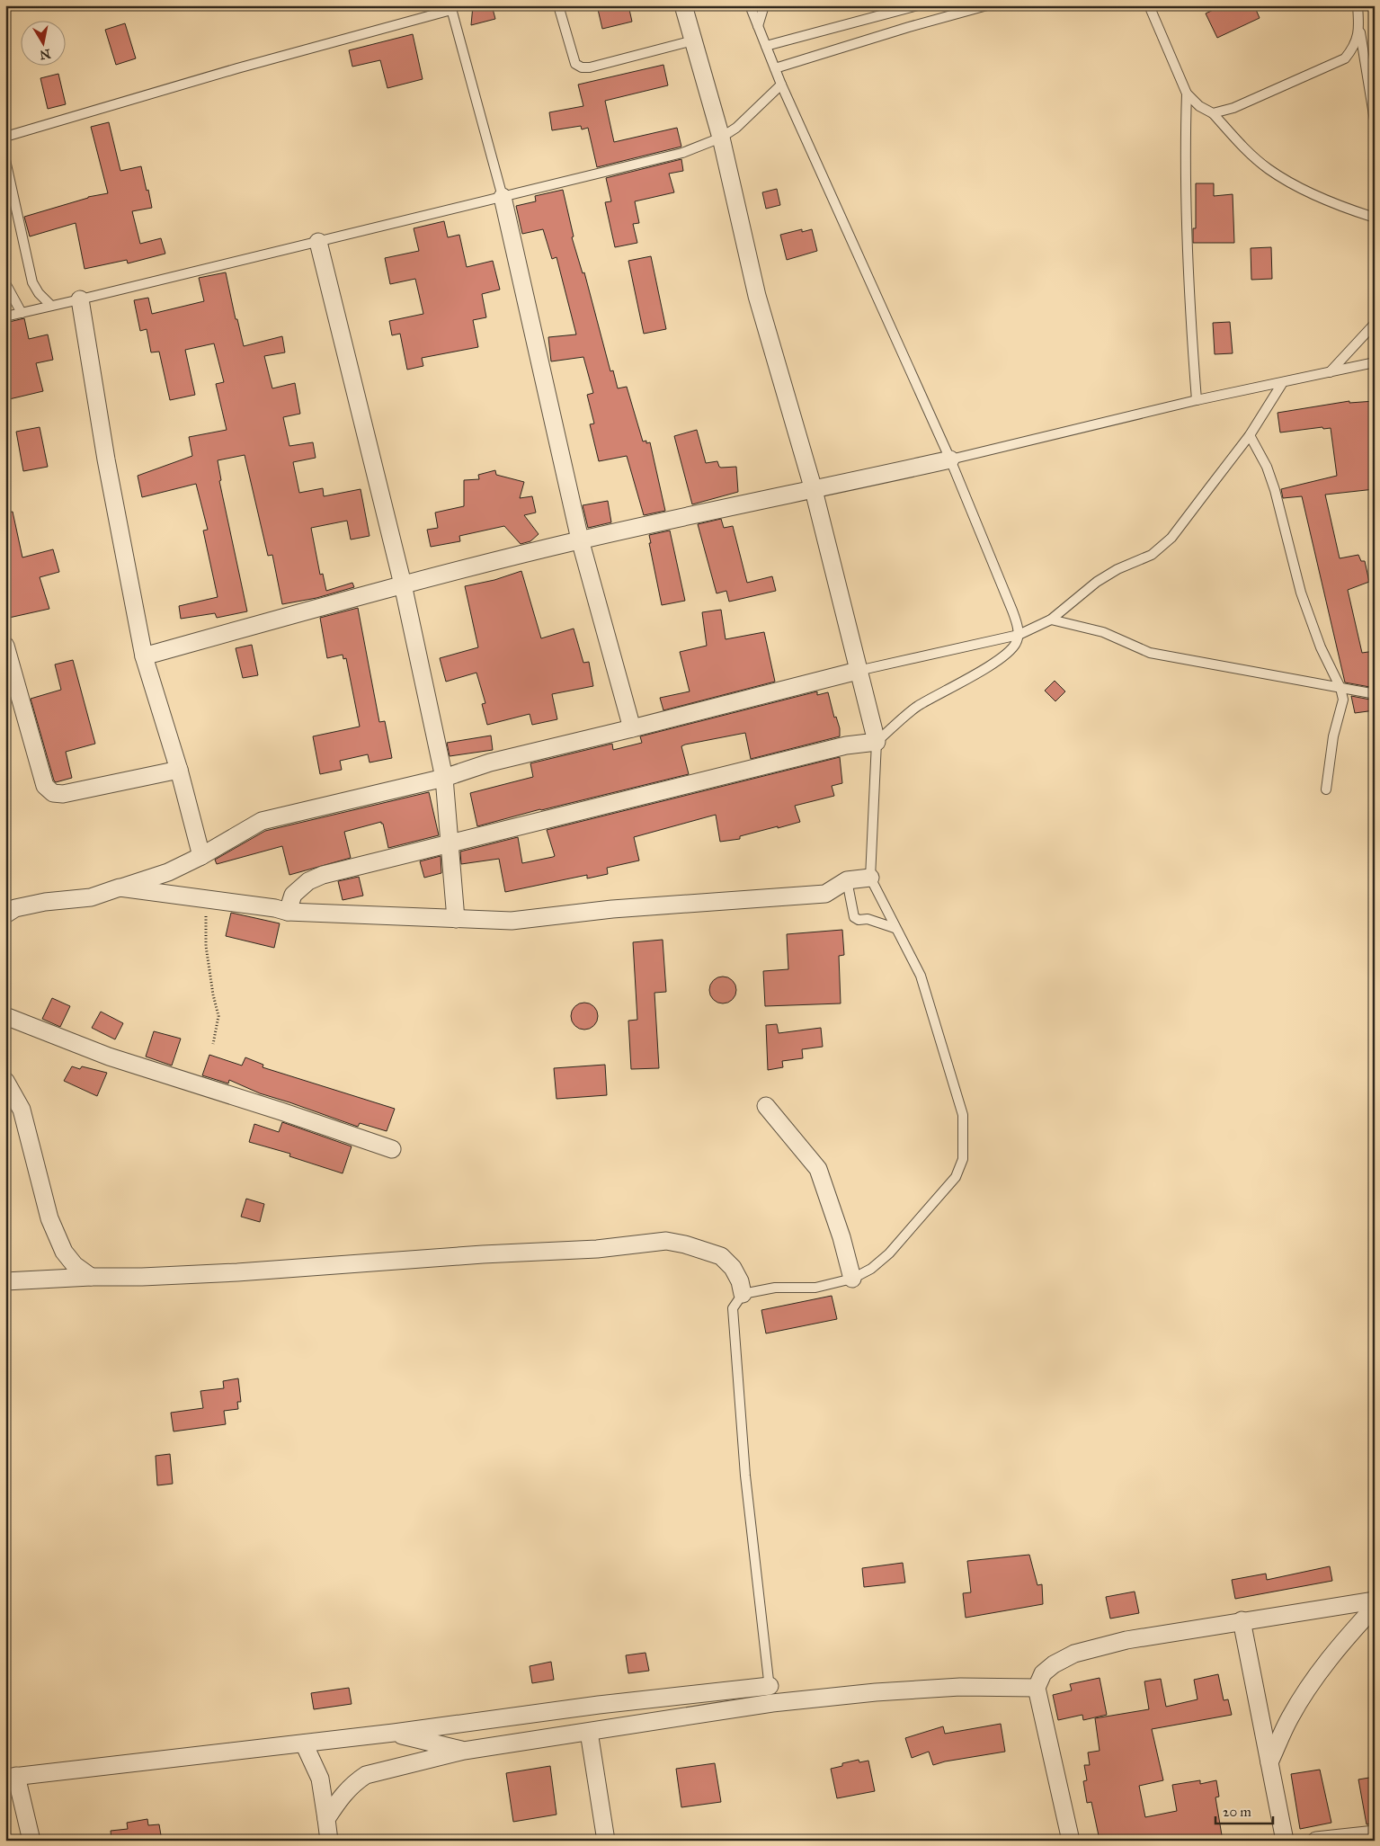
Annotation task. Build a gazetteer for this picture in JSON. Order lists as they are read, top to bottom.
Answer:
{
  "scale_bar": "20 m",
  "north": "bottom"
}
